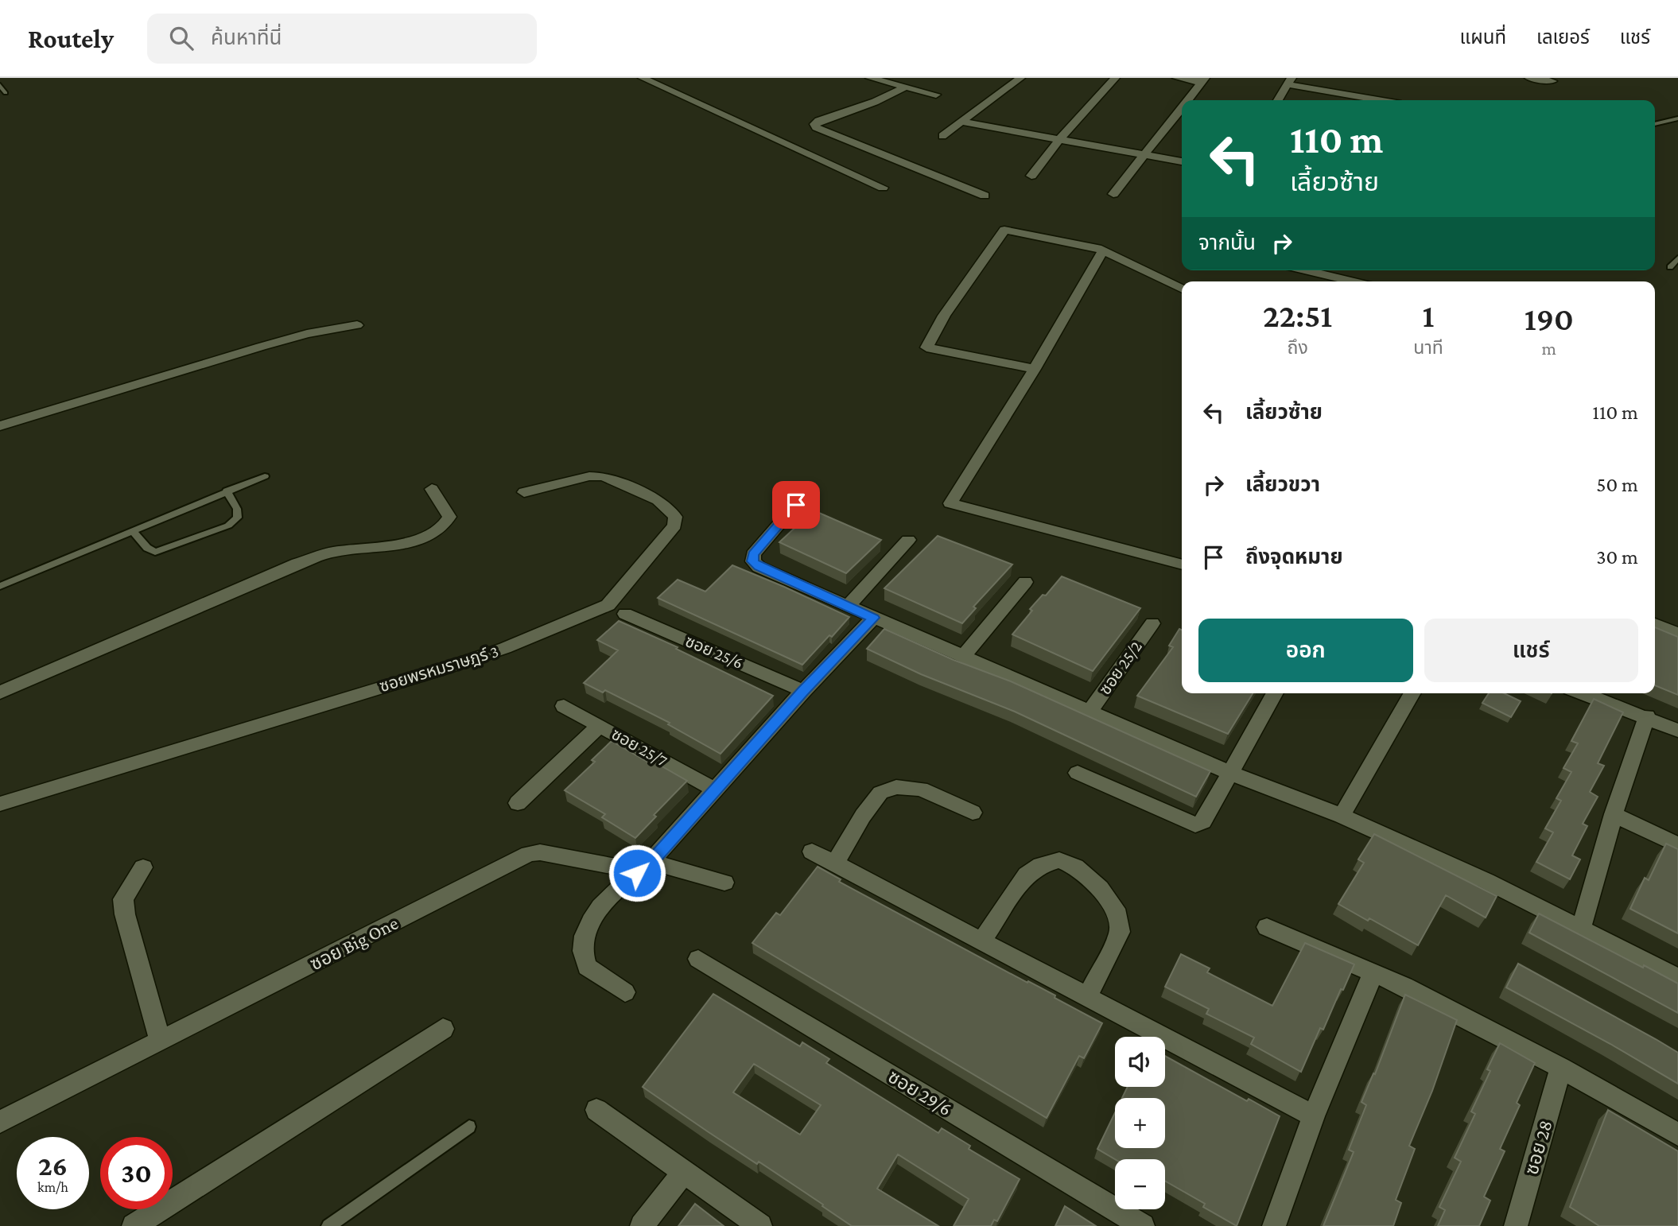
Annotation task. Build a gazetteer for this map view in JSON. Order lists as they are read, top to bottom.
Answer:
{
  "streets": {
    "street": [
      "ซอย 25/6",
      "ซอย 25/2",
      "ซอยพรหมราษฎร์ 3",
      "ซอย 25/7",
      "ซอย Big One",
      "ซอย 29/6",
      "ซอย 28"
    ]
  },
  "page": {
    "header": "Routely",
    "search": "ค้นหาที่นี่",
    "nav": ["แผนที่", "เลเยอร์", "แชร์"],
    "turn": ["110 m", "เลี้ยวซ้าย"],
    "then": "จากนั้น",
    "eta": [
      "22:51",
      "ถึง",
      "1",
      "นาที",
      "190",
      "m"
    ],
    "list": [
      {
        "name": "เลี้ยวซ้าย",
        "value": "110 m"
      },
      {
        "name": "เลี้ยวขวา",
        "value": "50 m"
      },
      {
        "name": "ถึงจุดหมาย",
        "value": "30 m"
      }
    ],
    "buttons": ["ออก", "แชร์"],
    "map_buttons": ["+", "−"],
    "speed": "26 km/h",
    "limit": "30"
  }
}
